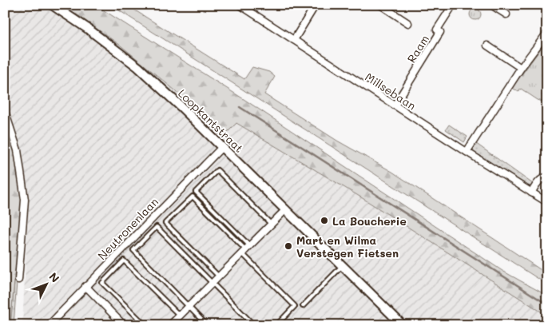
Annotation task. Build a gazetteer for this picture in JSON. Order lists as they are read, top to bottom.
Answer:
{
  "streets": {
    "street": [
      "Raam",
      "Millsebaan",
      "Loopkantstraat",
      "Neutronenlaan"
    ]
  },
  "crossings": [
    ["Raam", "Millsebaan"],
    ["Loopkantstraat", "Neutronenlaan"]
  ],
  "places": ["La Boucherie", "Mart en Wilma Verstegen Fietsen"],
  "north": "top right"
}
